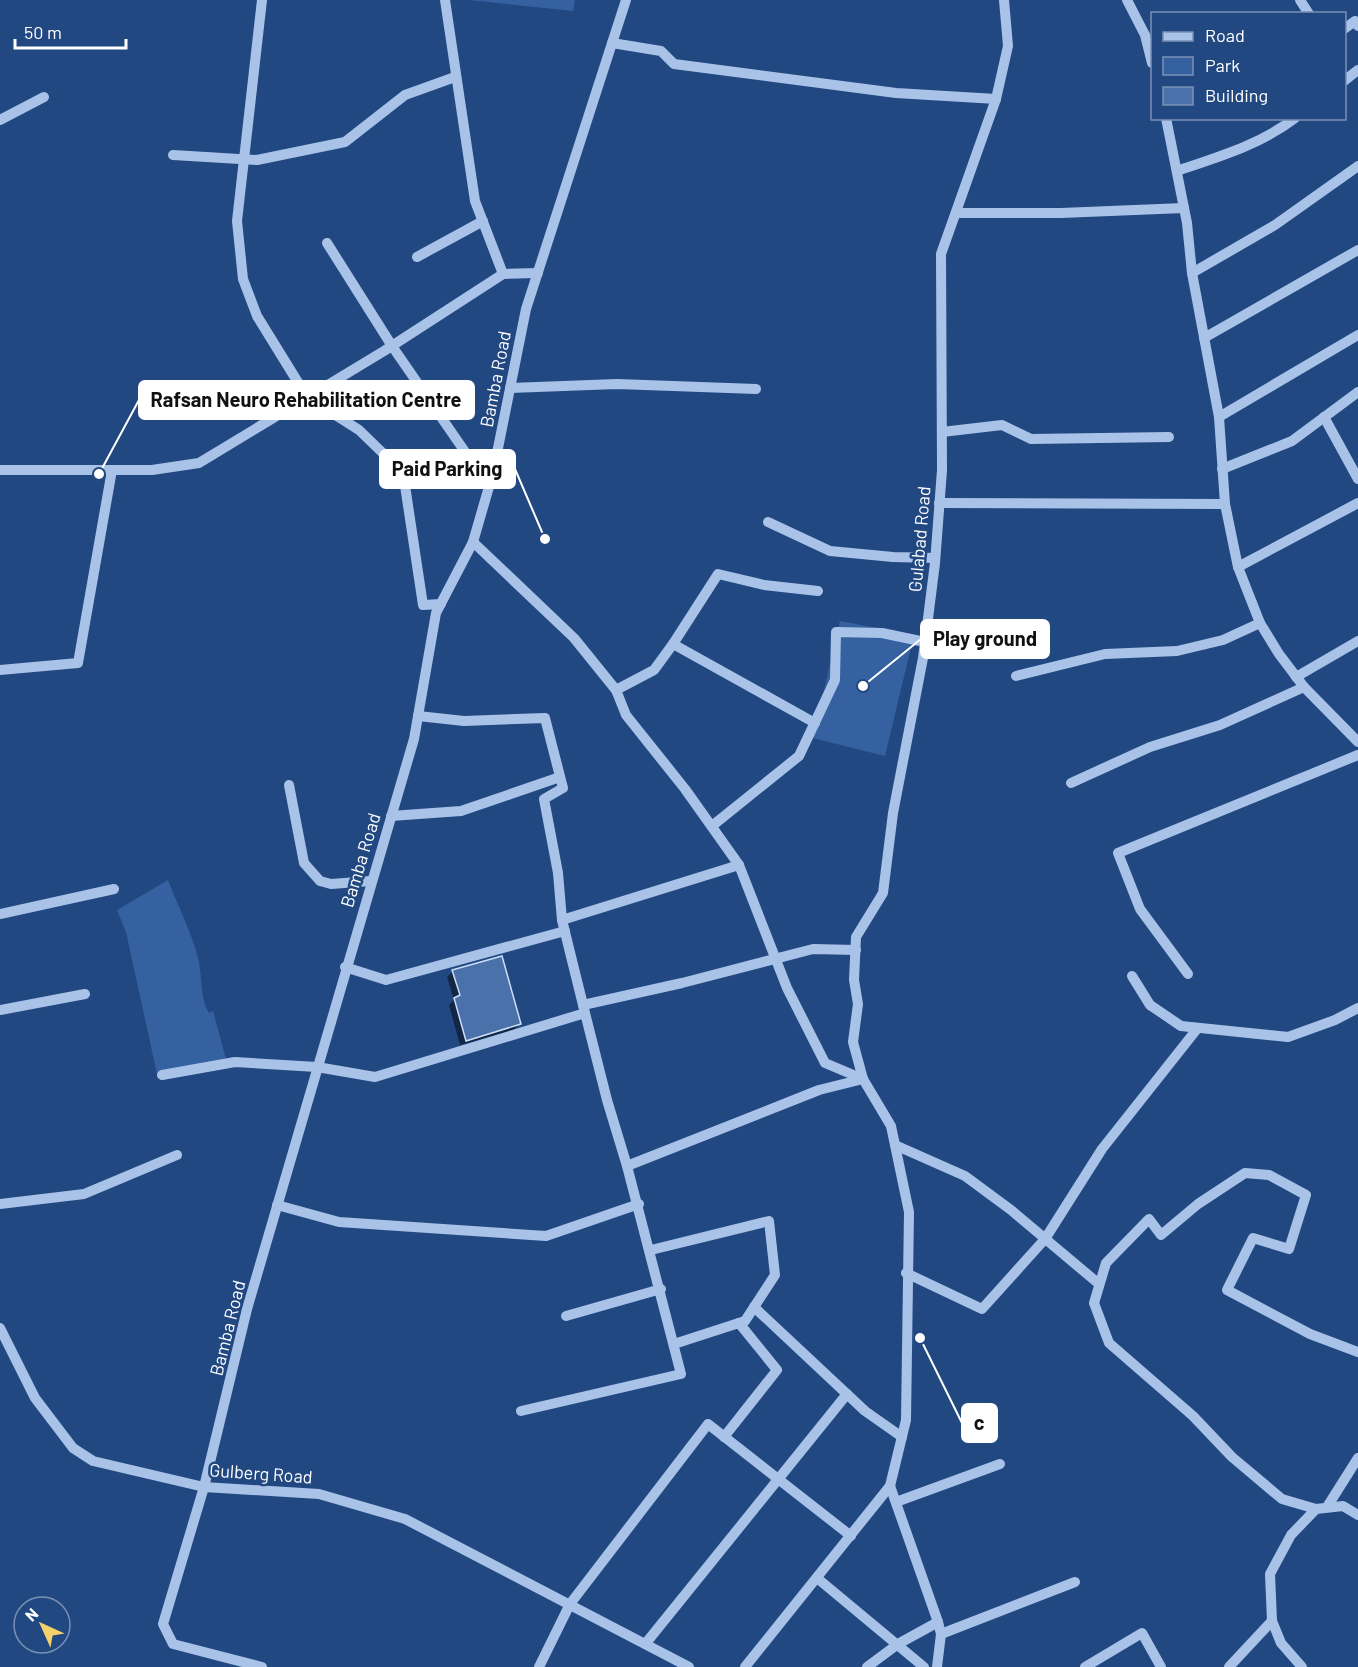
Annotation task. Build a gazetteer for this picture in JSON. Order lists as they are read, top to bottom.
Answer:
{
  "streets": {
    "street": ["Bamba Road", "Gulabad Road", "Gulberg Road"]
  },
  "crossings": [
    ["Bamba Road", "Gulberg Road"]
  ],
  "places": [
    "Rafsan Neuro Rehabilitation Centre",
    "Paid Parking",
    "Play ground",
    "c"
  ],
  "legend": ["Road", "Park", "Building"],
  "scale_bar": "50 m",
  "north": "top left"
}
